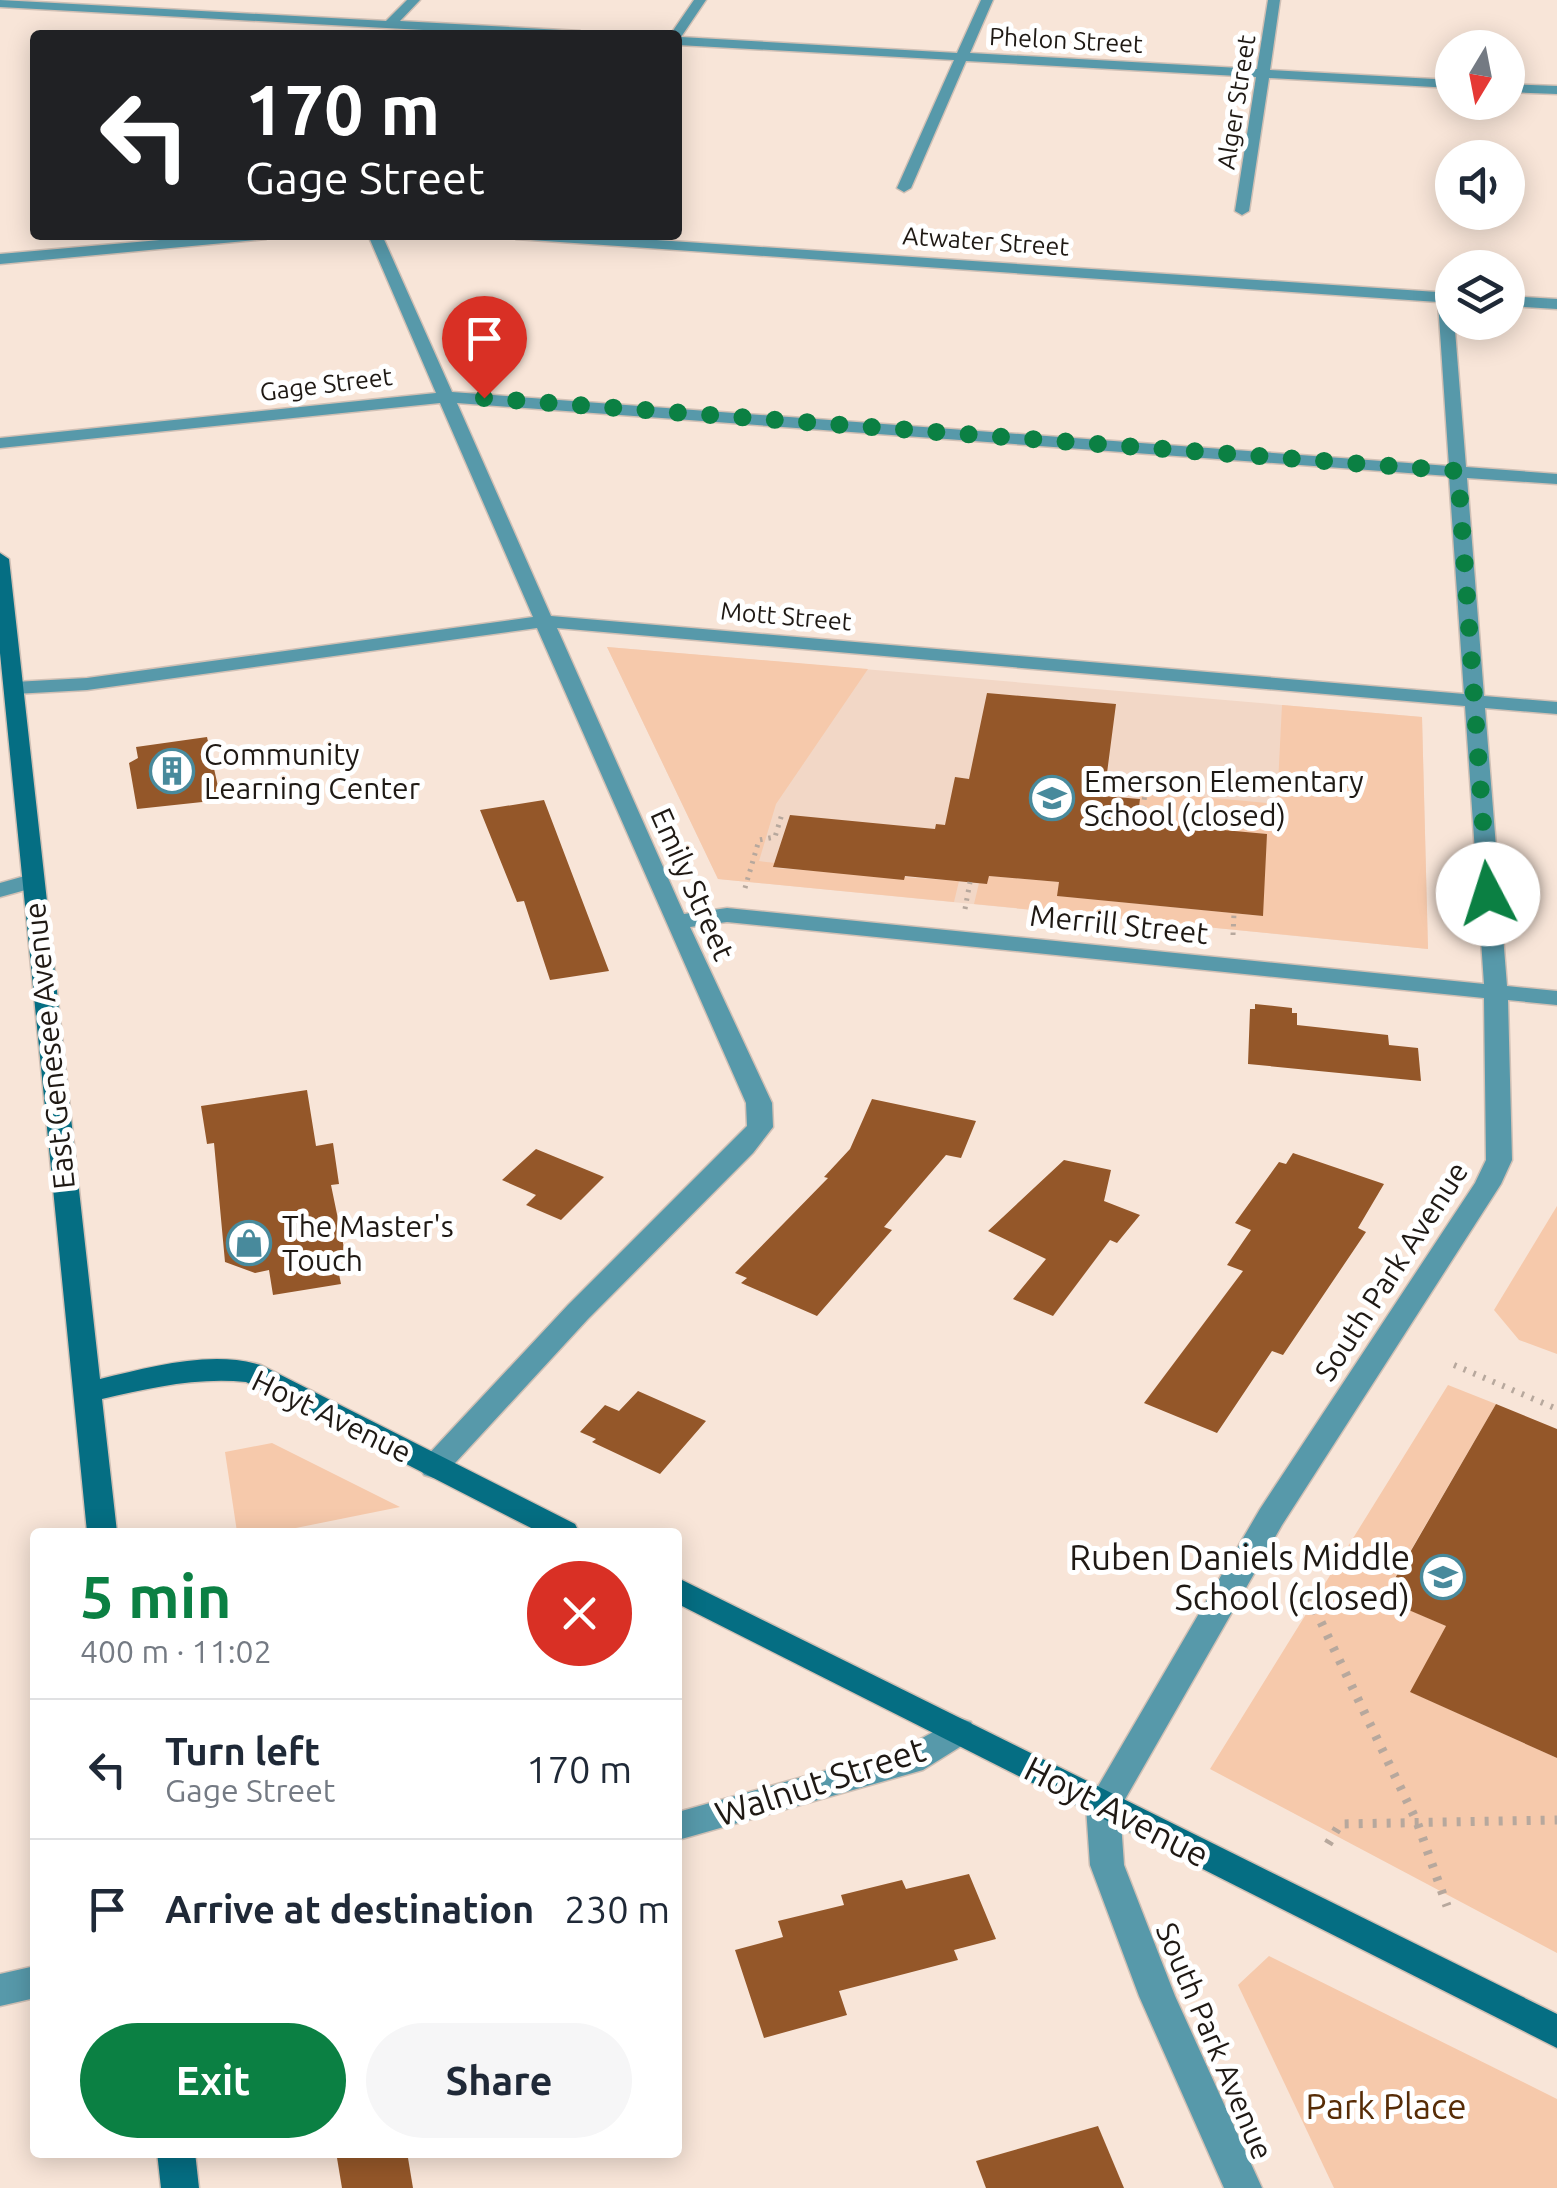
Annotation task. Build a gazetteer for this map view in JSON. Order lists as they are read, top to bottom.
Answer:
{
  "streets": {
    "main road": ["East Genesee Avenue", "Hoyt Avenue"],
    "street": [
      "Phelon Street",
      "Alger Street",
      "Atwater Street",
      "Gage Street",
      "Mott Street",
      "Emily Street",
      "Merrill Street",
      "South Park Avenue",
      "Walnut Street"
    ]
  },
  "crossings": [
    ["Phelon Street", "Alger Street"],
    ["Gage Street", "Emily Street"],
    ["Gage Street", "South Park Avenue"],
    ["Mott Street", "Emily Street"],
    ["Mott Street", "East Genesee Avenue"],
    ["Mott Street", "South Park Avenue"],
    ["Emily Street", "Merrill Street"],
    ["Emily Street", "Hoyt Avenue"],
    ["Merrill Street", "South Park Avenue"],
    ["East Genesee Avenue", "Hoyt Avenue"],
    ["South Park Avenue", "Hoyt Avenue"],
    ["Hoyt Avenue", "Walnut Street"]
  ],
  "parks": ["Park Place"],
  "places": {
    "building": ["Community Learning Center"],
    "school or university": ["Emerson Elementary School (closed)", "Ruben Daniels Middle School (closed)"],
    "shop": ["The Master's Touch"]
  },
  "north": "bottom",
  "page": {
    "turn": ["170 m", "Gage Street"],
    "heading": ["5 min", "400 m · 11:02"],
    "list": [
      {
        "name": "Turn left",
        "note": "Gage Street",
        "value": "170 m"
      },
      {
        "name": "Arrive at destination",
        "value": "230 m"
      }
    ],
    "buttons": ["Exit", "Share"]
  }
}
